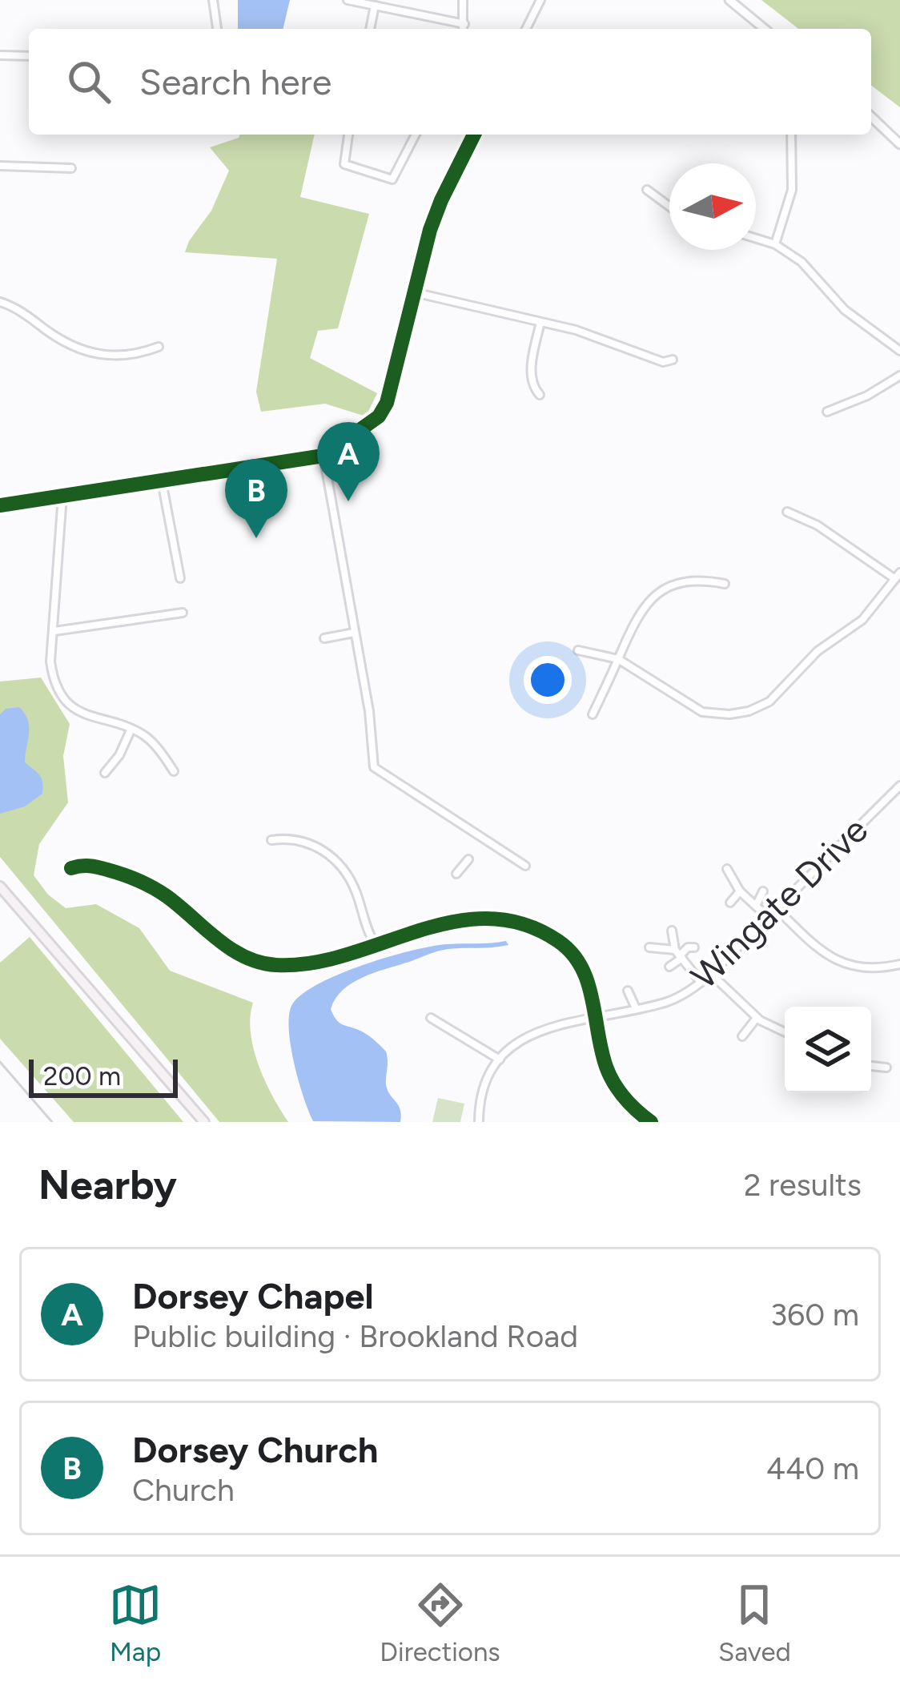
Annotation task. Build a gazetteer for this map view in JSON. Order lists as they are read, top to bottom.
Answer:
{
  "streets": {
    "street": ["Wingate Drive"]
  },
  "scale_bar": "200 m",
  "north": "right",
  "page": {
    "search": "Search here",
    "pins": ["A", "B"],
    "scale": "200 m",
    "heading": ["Nearby", "2 results"],
    "list": [
      {
        "mark": "A",
        "name": "Dorsey Chapel",
        "note": "Public building · Brookland Road",
        "value": "360 m"
      },
      {
        "mark": "B",
        "name": "Dorsey Church",
        "note": "Church",
        "value": "440 m"
      }
    ],
    "nav": ["Map", "Directions", "Saved"]
  }
}
